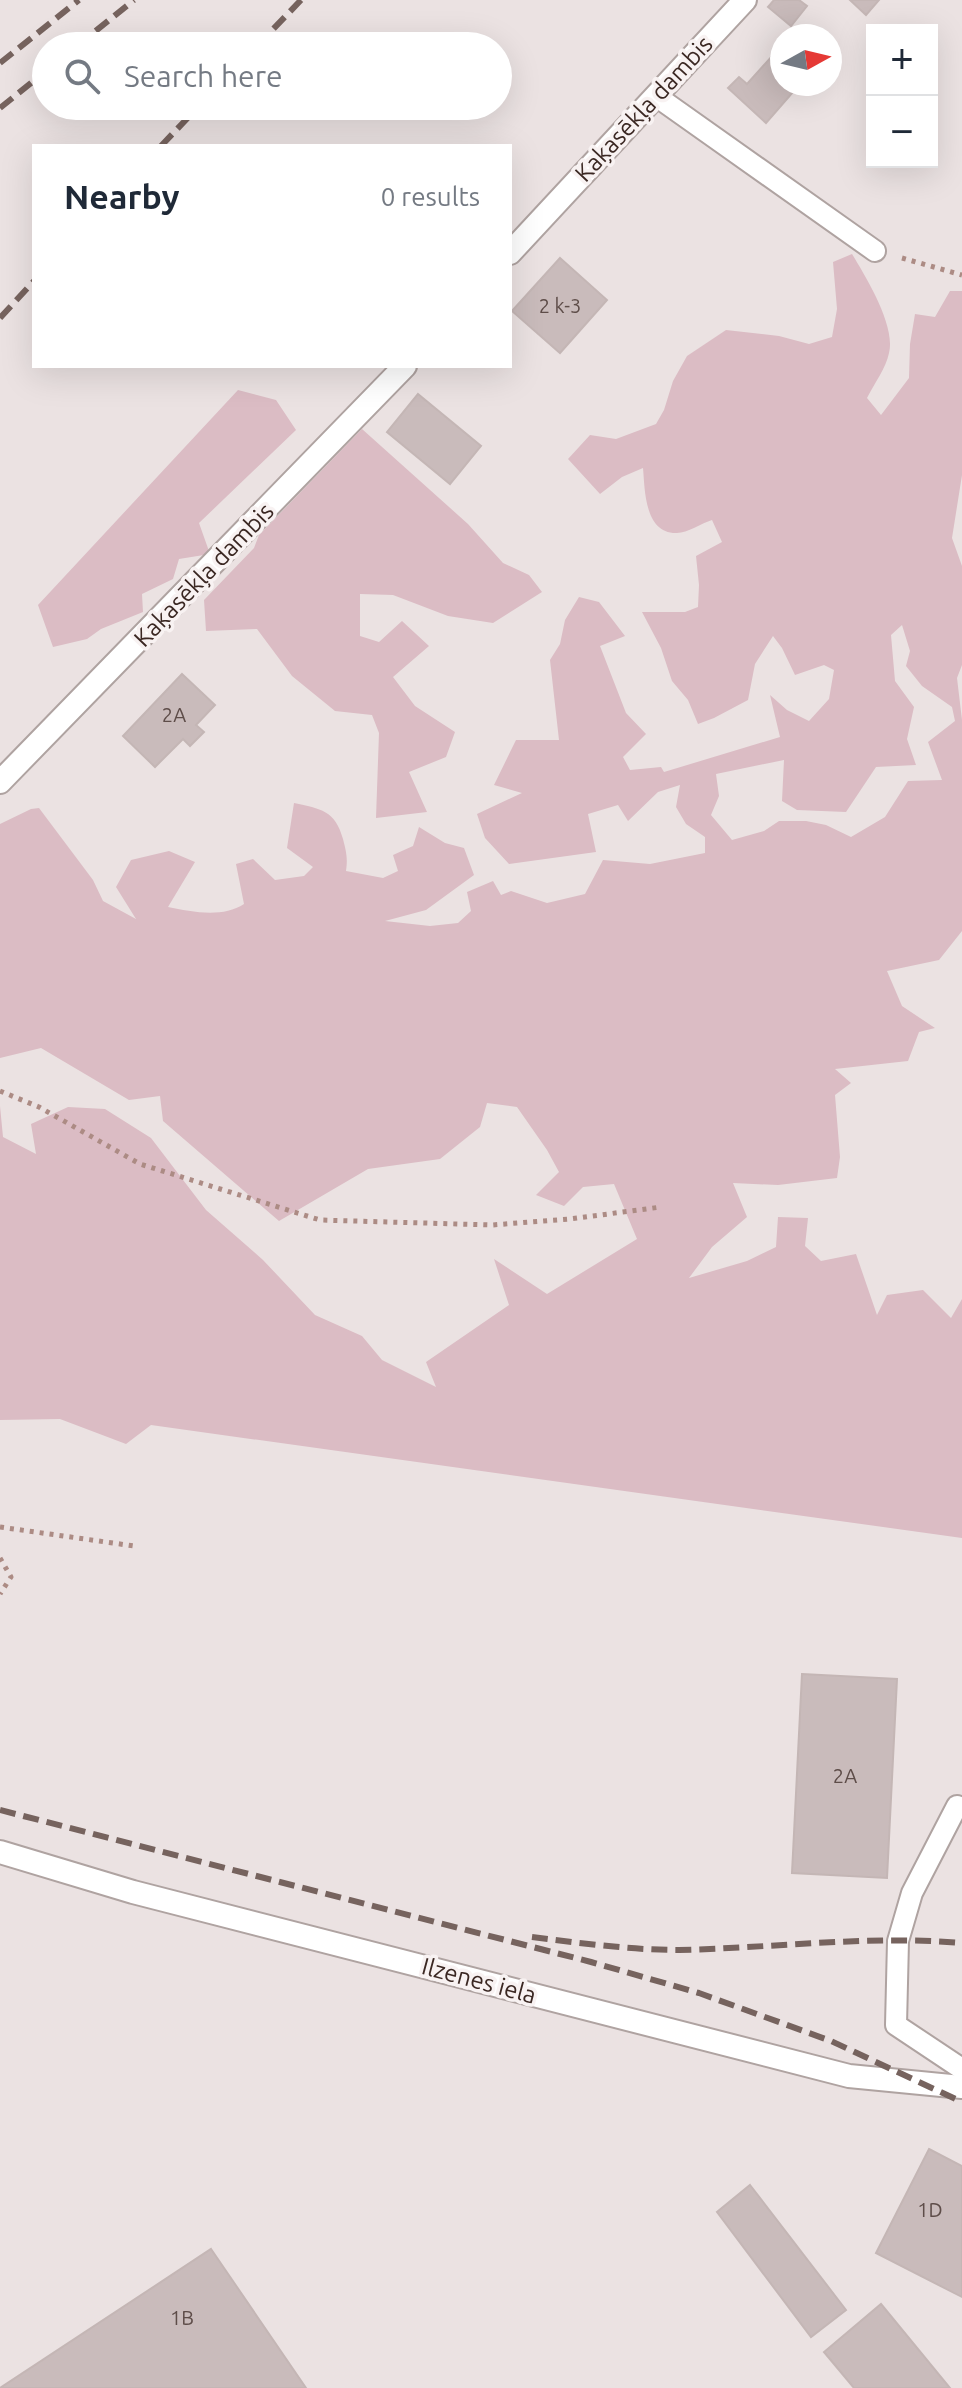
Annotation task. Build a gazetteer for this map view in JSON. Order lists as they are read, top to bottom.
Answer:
{
  "streets": {
    "street": ["Kaķasēkļa dambis", "Ilzenes iela"]
  },
  "house_numbers": [
    "2 k-3",
    "2A",
    "2A",
    "1D",
    "1B"
  ],
  "north": "right",
  "page": {
    "map_buttons": ["+", "−"],
    "search": "Search here",
    "heading": ["Nearby", "0 results"]
  }
}
